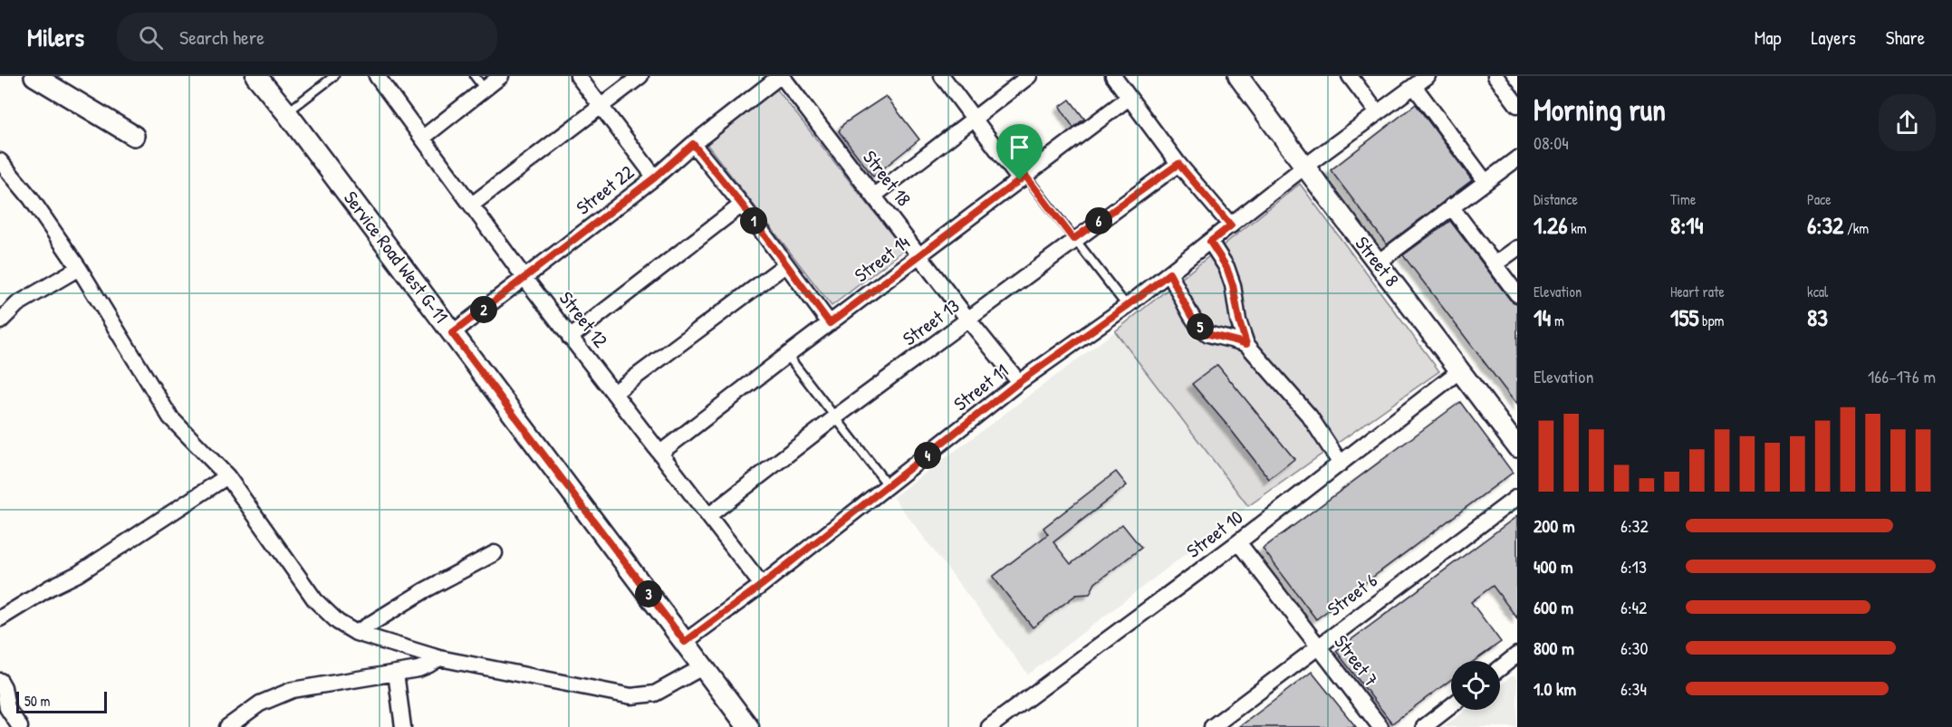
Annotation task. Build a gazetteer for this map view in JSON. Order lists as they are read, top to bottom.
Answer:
{
  "streets": {
    "main road": ["Service Road West G-11"],
    "street": [
      "Street 18",
      "Street 22",
      "Street 14",
      "Street 8",
      "Street 12",
      "Street 13",
      "Street 11",
      "Street 10",
      "Street 6",
      "Street 7"
    ]
  },
  "crossings": [
    ["Street 18", "Street 22"],
    ["Street 18", "Street 14"],
    ["Street 18", "Street 13"],
    ["Street 18", "Street 11"],
    ["Street 22", "Service Road West G-11"],
    ["Street 22", "Street 12"],
    ["Service Road West G-11", "Street 11"],
    ["Street 14", "Street 12"],
    ["Street 8", "Street 11"],
    ["Street 8", "Street 10"],
    ["Street 12", "Street 13"],
    ["Street 12", "Street 11"],
    ["Street 10", "Street 7"],
    ["Street 6", "Street 7"]
  ],
  "scale_bar": "50 m",
  "page": {
    "header": "Milers",
    "search": "Search here",
    "nav": ["Map", "Layers", "Share"],
    "heading": ["Morning run", "08:04"],
    "stats": [
      ["Distance", "1.26 km"],
      ["Time", "8:14"],
      ["Pace", "6:32 /km"],
      ["Elevation", "14 m"],
      ["Heart rate", "155 bpm"],
      ["kcal", "83"]
    ],
    "pins": [
      "1",
      "6",
      "2",
      "5",
      "4",
      "3"
    ],
    "chart": ["Elevation", "166–176 m"],
    "list": [
      {
        "name": "200 m",
        "note": "6:32"
      },
      {
        "name": "400 m",
        "note": "6:13"
      },
      {
        "name": "600 m",
        "note": "6:42"
      },
      {
        "name": "800 m",
        "note": "6:30"
      },
      {
        "name": "1.0 km",
        "note": "6:34"
      }
    ],
    "scale": "50 m"
  }
}
